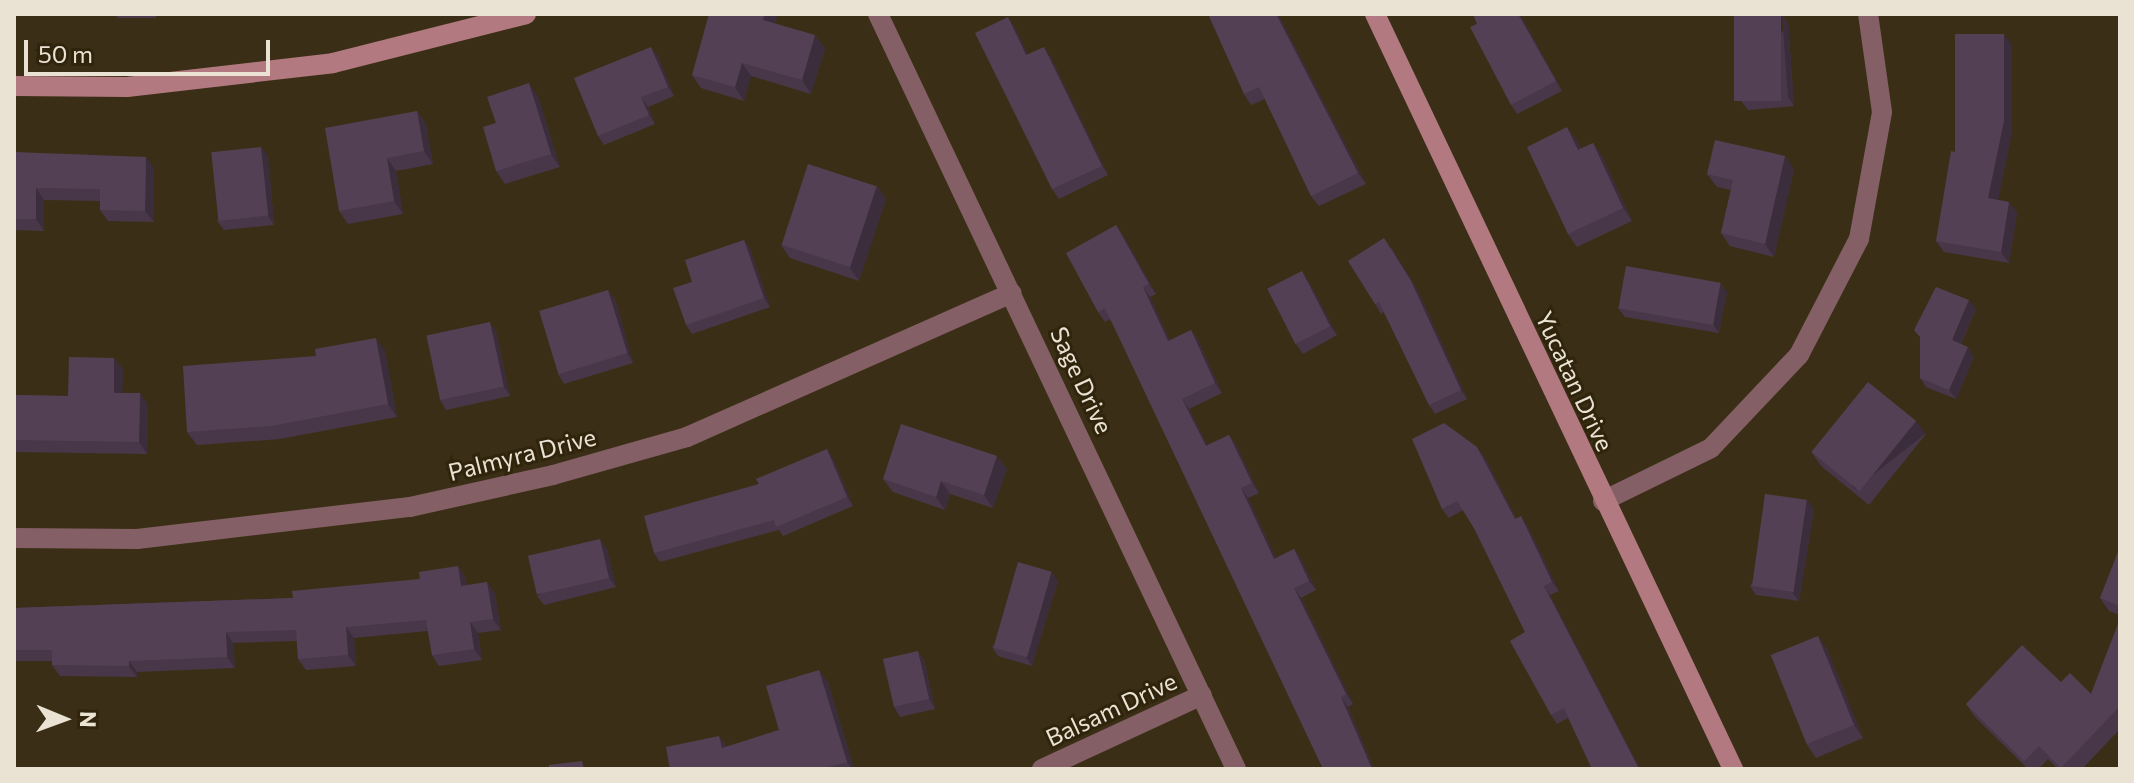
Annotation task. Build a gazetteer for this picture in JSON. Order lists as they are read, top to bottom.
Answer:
{
  "streets": {
    "street": [
      "Sage Drive",
      "Yucatan Drive",
      "Palmyra Drive",
      "Balsam Drive"
    ]
  },
  "crossings": [
    ["Sage Drive", "Palmyra Drive"],
    ["Sage Drive", "Balsam Drive"]
  ],
  "scale_bar": "50 m",
  "north": "right"
}
